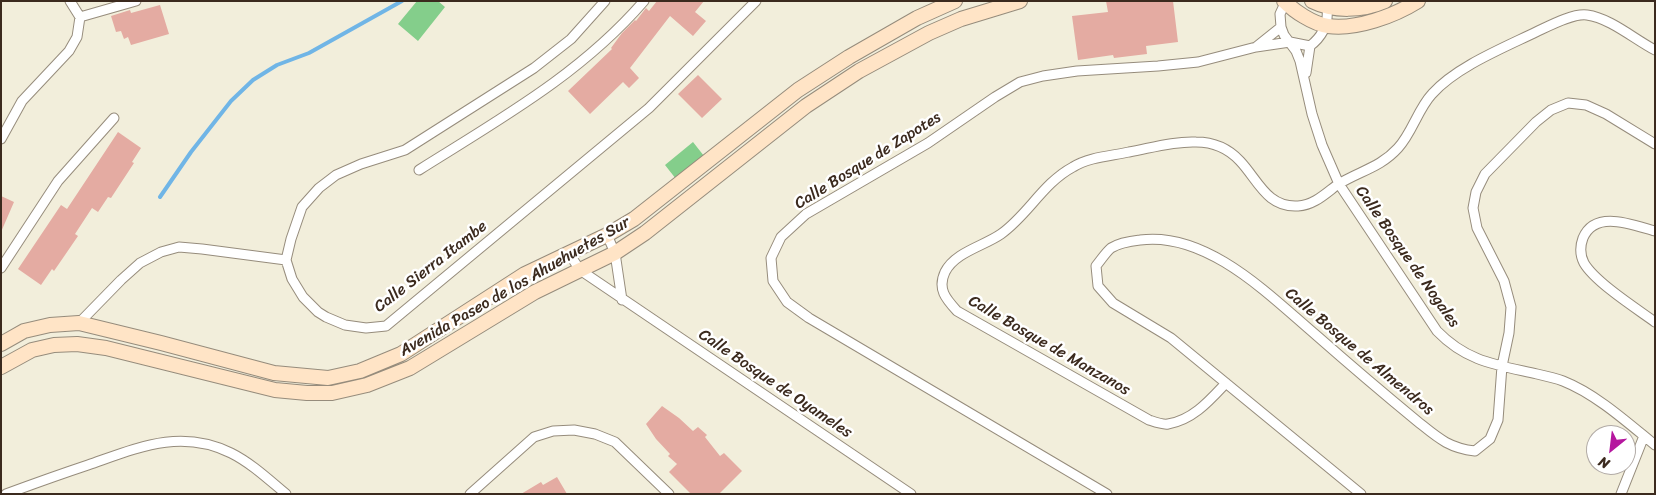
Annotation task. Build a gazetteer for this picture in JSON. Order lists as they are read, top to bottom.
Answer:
{
  "streets": {
    "street": [
      "Calle Bosque de Zapotes",
      "Calle Bosque de Nogales",
      "Calle Sierra Itambe",
      "Avenida Paseo de los Ahuehuetes Sur",
      "Calle Bosque de Manzanos",
      "Calle Bosque de Almendros",
      "Calle Bosque de Oyameles"
    ]
  },
  "crossings": [
    ["Calle Bosque de Zapotes", "Calle Bosque de Nogales"],
    ["Calle Bosque de Nogales", "Calle Bosque de Manzanos"],
    ["Calle Bosque de Nogales", "Calle Bosque de Almendros"],
    ["Avenida Paseo de los Ahuehuetes Sur", "Calle Bosque de Oyameles"],
    ["Calle Bosque de Manzanos", "Calle Bosque de Almendros"]
  ],
  "north": "bottom left"
}
